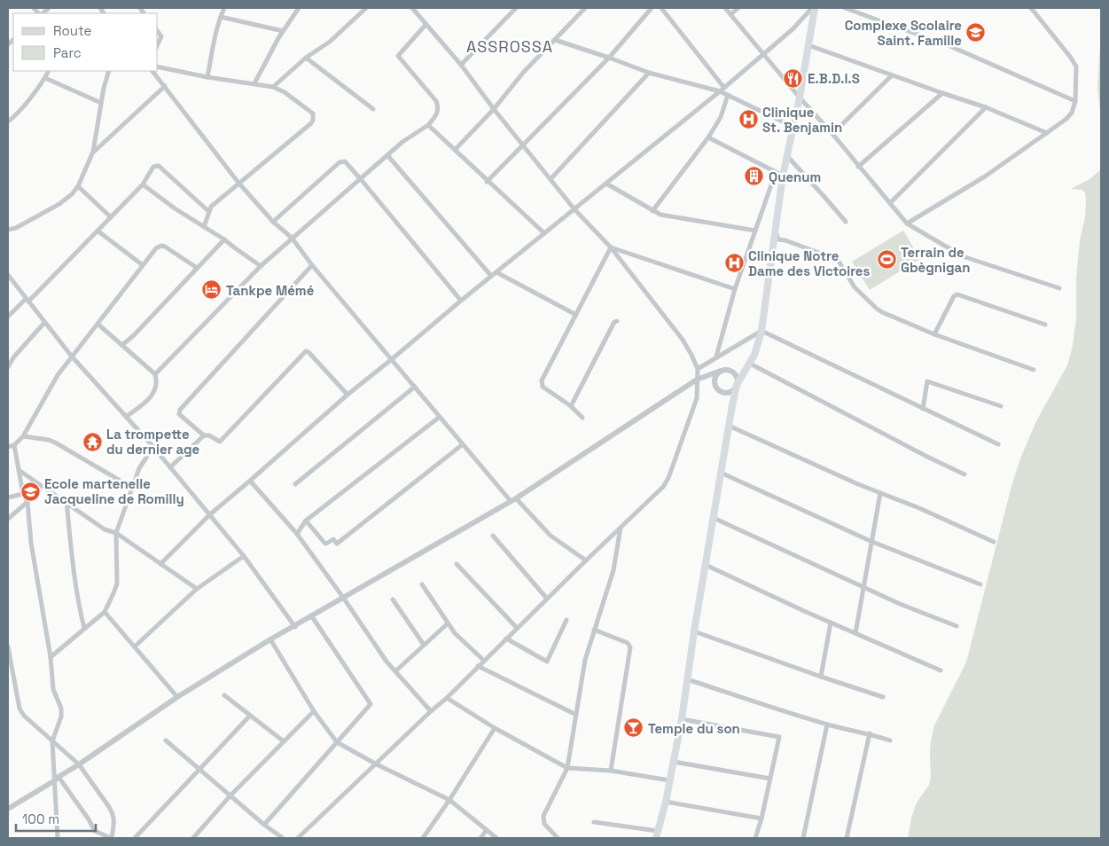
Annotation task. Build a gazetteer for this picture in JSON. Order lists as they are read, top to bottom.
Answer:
{
  "districts": ["ASSROSSA"],
  "places": {
    "school or university": ["Complexe Scolaire Saint. Famille", "Ecole martenelle Jacqueline de Romilly"],
    "restaurant": ["E.B.D.I.S"],
    "hospital": ["Clinique St. Benjamin", "Clinique Notre Dame des Victoires"],
    "building": ["Quenum"],
    "sports": ["Terrain de Gbègnigan"],
    "hotel": ["Tankpe Mémé"],
    "temple": ["La trompette du dernier age"],
    "bar": ["Temple du son"]
  },
  "legend": ["Route", "Parc"],
  "scale_bar": "100 m"
}
